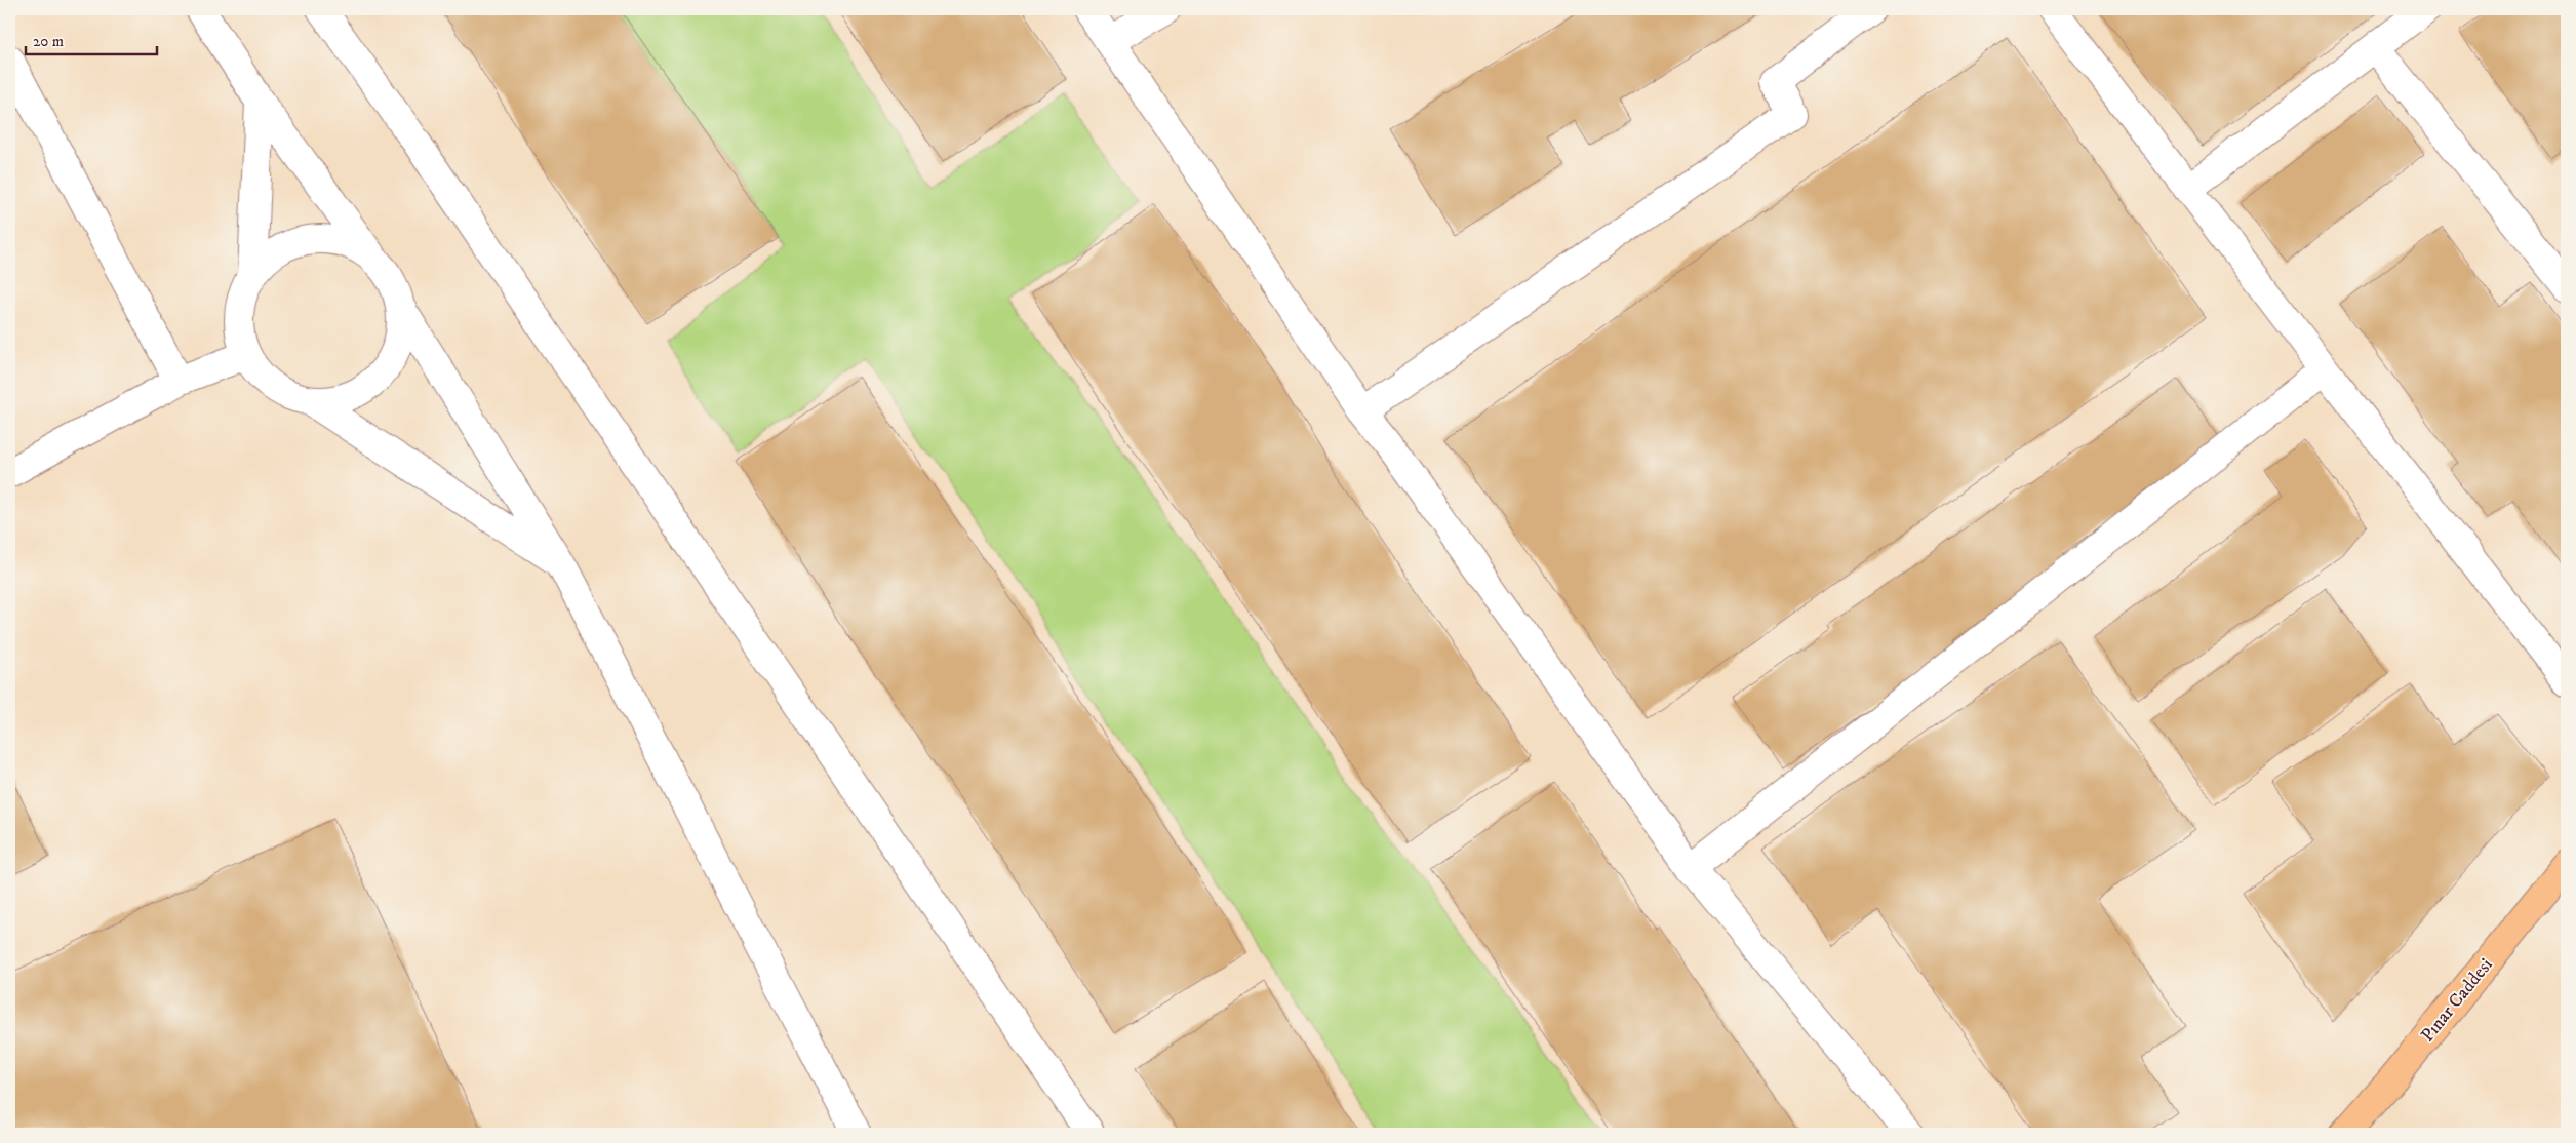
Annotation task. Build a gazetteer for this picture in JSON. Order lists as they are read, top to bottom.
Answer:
{
  "streets": {
    "main road": ["Pınar Caddesi"]
  },
  "scale_bar": "20 m"
}
